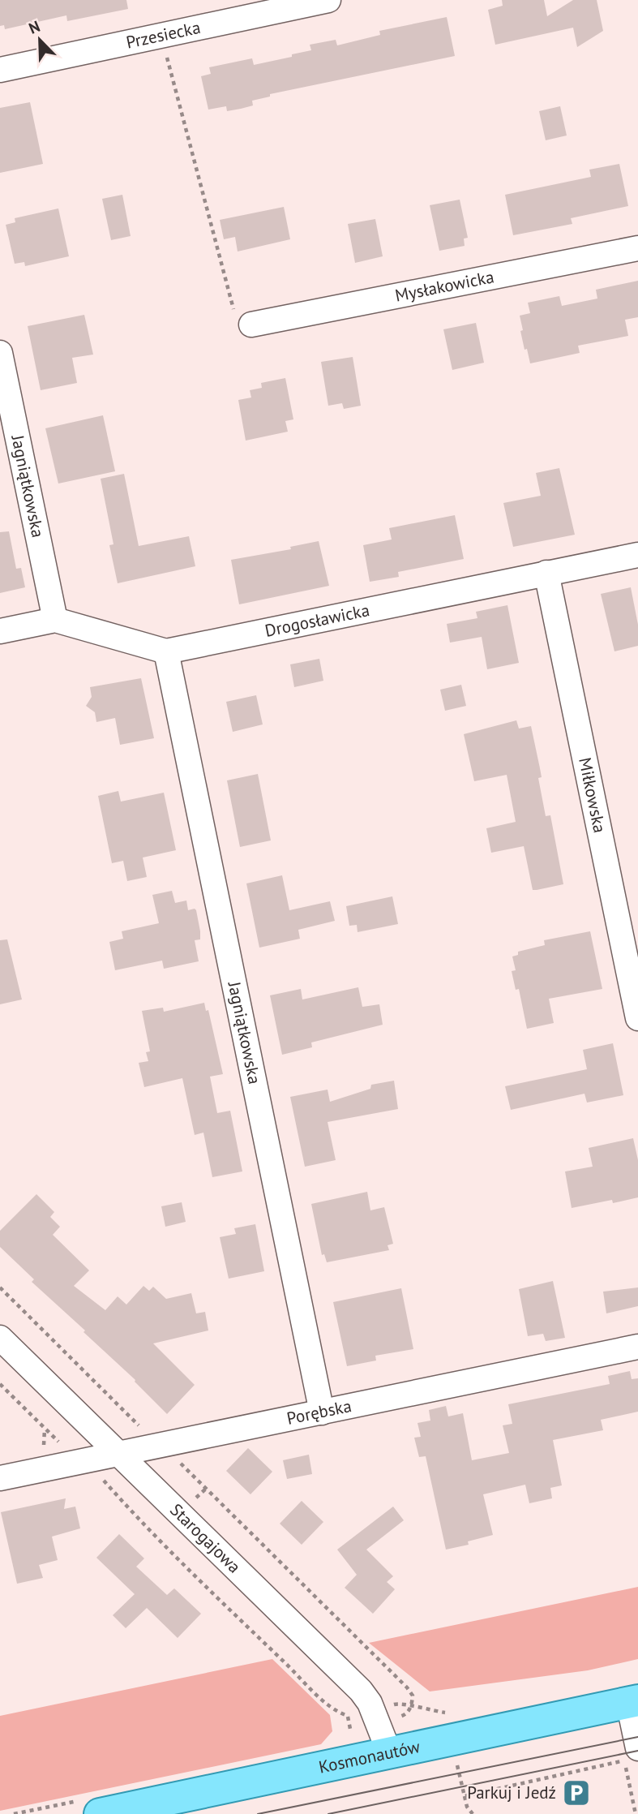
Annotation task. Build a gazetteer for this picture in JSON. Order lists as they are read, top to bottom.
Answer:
{
  "streets": {
    "main road": ["Kosmonautów"],
    "street": [
      "Przesiecka",
      "Mysłakowicka",
      "Jagniątkowska",
      "Drogosławicka",
      "Miłkowska",
      "Porębska",
      "Starogajowa"
    ]
  },
  "crossings": [
    ["Jagniątkowska", "Drogosławicka"],
    ["Jagniątkowska", "Porębska"],
    ["Drogosławicka", "Miłkowska"],
    ["Porębska", "Starogajowa"],
    ["Starogajowa", "Kosmonautów"]
  ],
  "places": {
    "parking": ["Parkuj i Jedź"]
  },
  "north": "top left"
}
